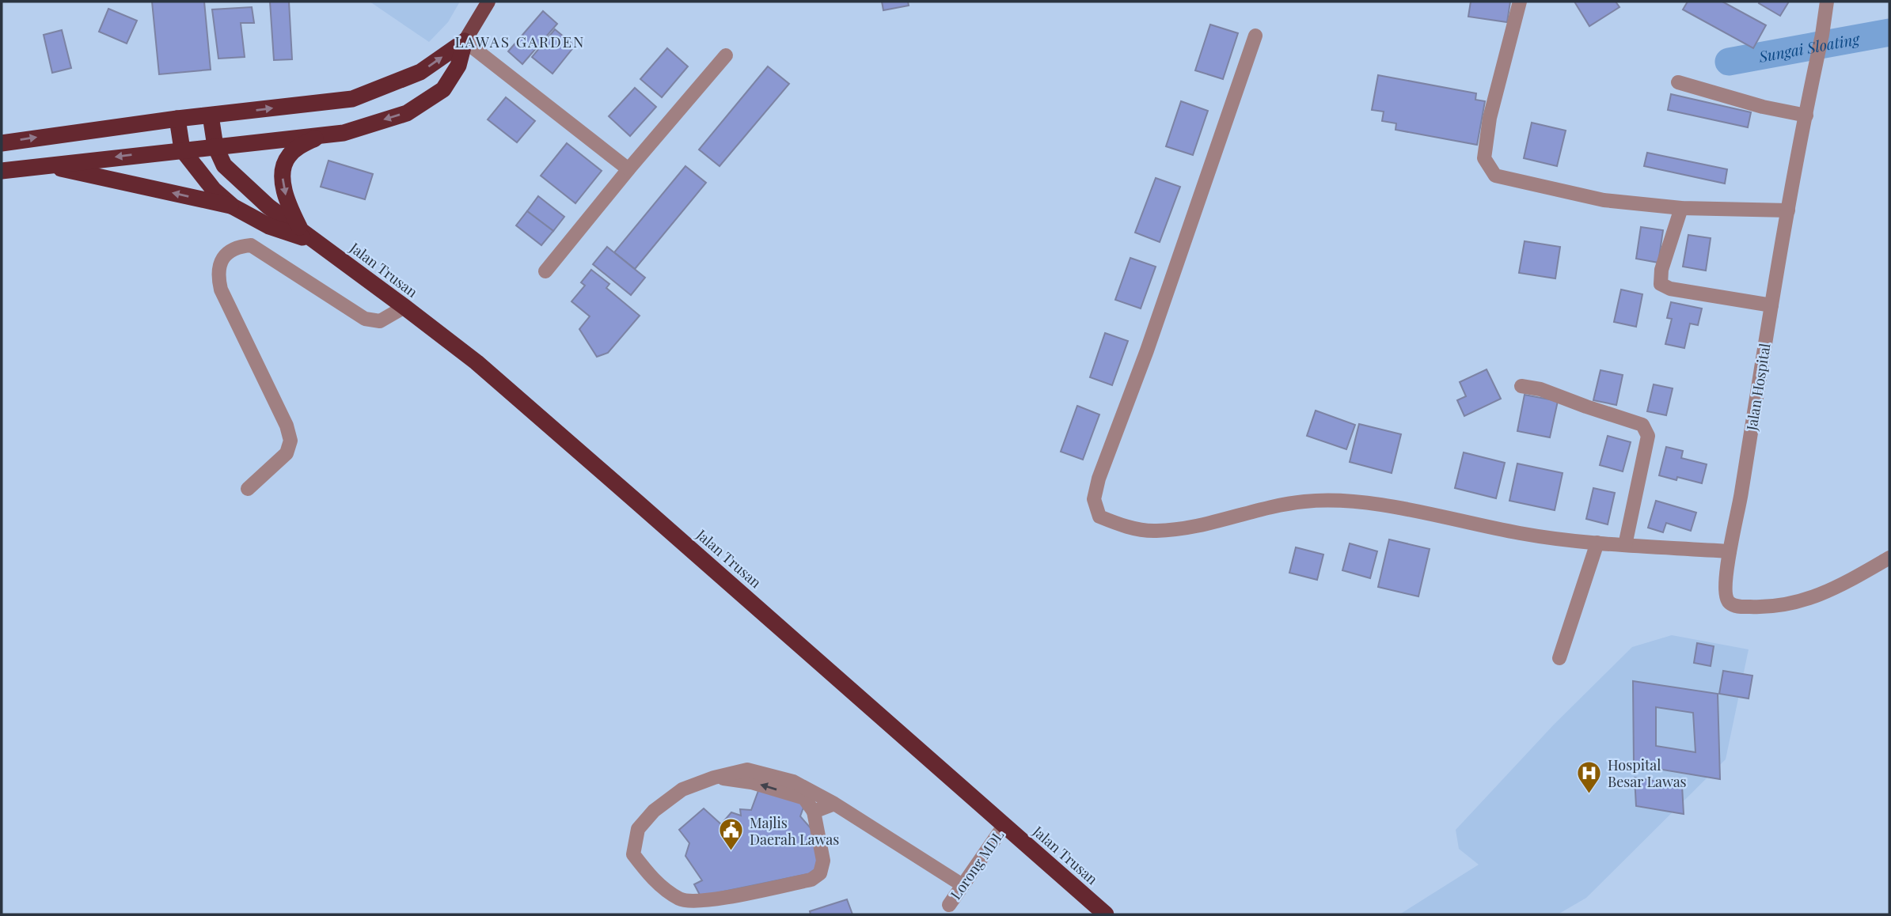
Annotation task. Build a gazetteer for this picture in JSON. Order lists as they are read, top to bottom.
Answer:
{
  "streets": {
    "highway": ["Jalan Trusan"],
    "street": ["Jalan Hospital", "Lorong MDL"]
  },
  "crossings": [
    ["Jalan Trusan", "Lorong MDL"]
  ],
  "districts": ["LAWAS GARDEN"],
  "water": ["Sungai Sloating"],
  "places": {
    "hospital": ["Hospital Besar Lawas"],
    "public building": ["Majlis Daerah Lawas"]
  }
}
